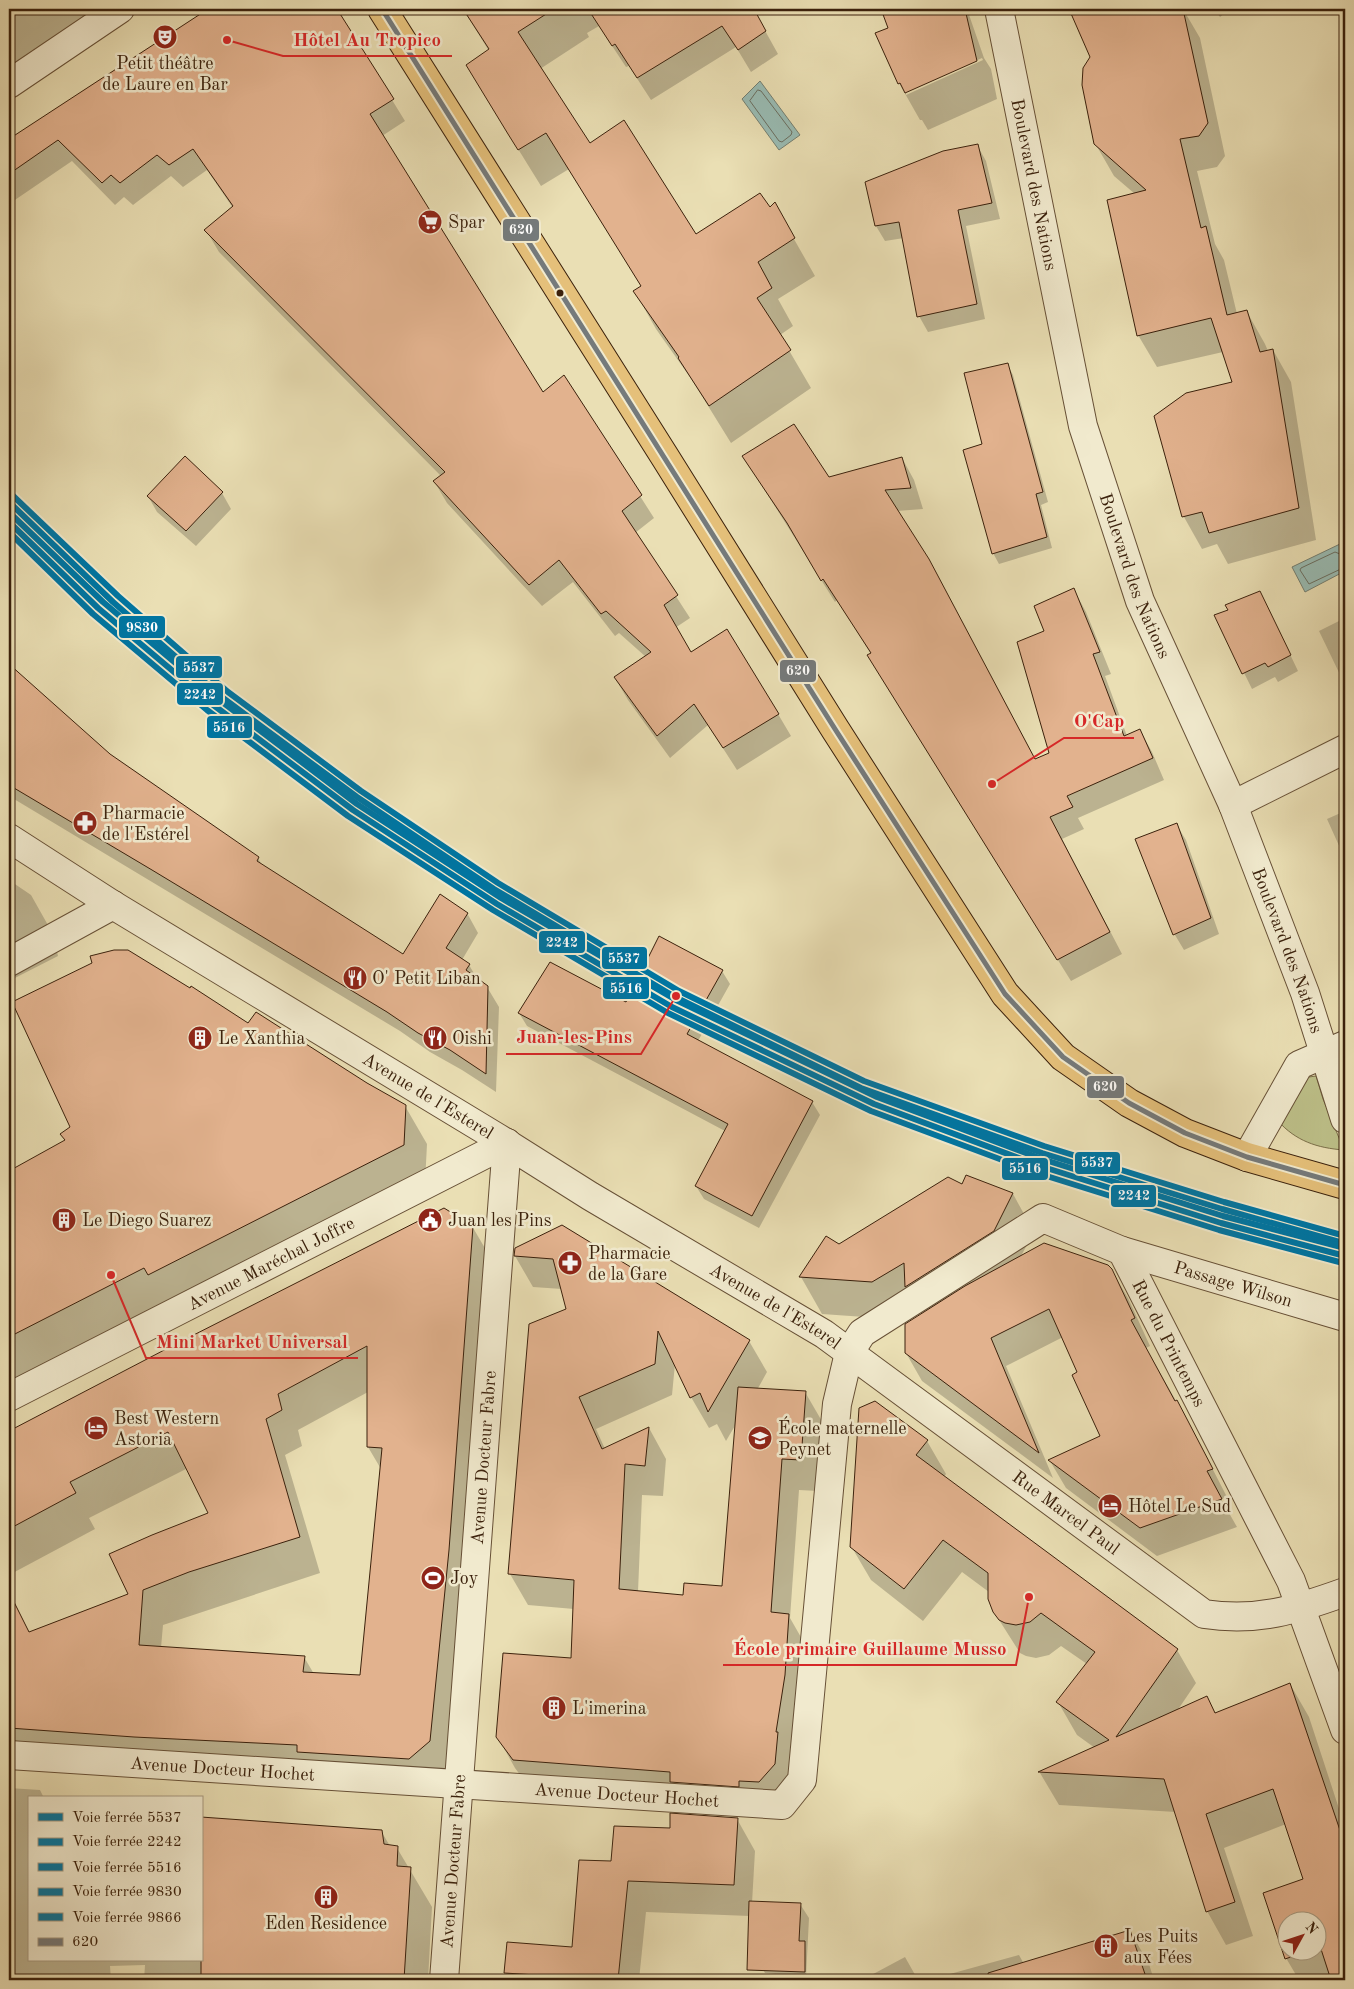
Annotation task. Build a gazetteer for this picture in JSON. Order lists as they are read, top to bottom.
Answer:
{
  "streets": {
    "street": [
      "Boulevard des Nations",
      "Avenue de l'Esterel",
      "Avenue Maréchal Joffre",
      "Passage Wilson",
      "Rue du Printemps",
      "Avenue Docteur Fabre",
      "Rue Marcel Paul",
      "Avenue Docteur Hochet"
    ]
  },
  "crossings": [
    ["Avenue de l'Esterel", "Avenue Maréchal Joffre"],
    ["Avenue de l'Esterel", "Avenue Docteur Fabre"],
    ["Avenue de l'Esterel", "Rue Marcel Paul"],
    ["Avenue de l'Esterel", "Avenue Docteur Hochet"],
    ["Avenue Maréchal Joffre", "Avenue Docteur Fabre"],
    ["Passage Wilson", "Rue du Printemps"],
    ["Rue du Printemps", "Rue Marcel Paul"],
    ["Avenue Docteur Fabre", "Avenue Docteur Hochet"],
    ["Rue Marcel Paul", "Avenue Docteur Hochet"]
  ],
  "places": {
    "theatre": ["Petit théâtre de Laure en Bar"],
    "other": [
      "Hôtel Au Tropico",
      "O'Cap",
      "Juan-les-Pins",
      "Mini Market Universal",
      "École primaire Guillaume Musso"
    ],
    "supermarket": ["Spar"],
    "pharmacy": ["Pharmacie de l'Estérel", "Pharmacie de la Gare"],
    "restaurant": ["O' Petit Liban", "Oishi"],
    "building": [
      "Le Xanthia",
      "Le Diego Suarez",
      "L'imerina",
      "Eden Residence",
      "Les Puits aux Fées"
    ],
    "public building": ["Juan les Pins"],
    "hotel": ["Best Western Astoria", "Hôtel Le Sud"],
    "school or university": ["École maternelle Peynet"],
    "sports": ["Joy"]
  },
  "lines": [
    "transit line 620",
    "rail line 5537",
    "rail line 9830",
    "rail line 9866",
    "rail line 2242",
    "rail line 5516"
  ],
  "legend": [
    "Voie ferrée 5537",
    "Voie ferrée 2242",
    "Voie ferrée 5516",
    "Voie ferrée 9830",
    "Voie ferrée 9866",
    "620"
  ],
  "north": "top right"
}
